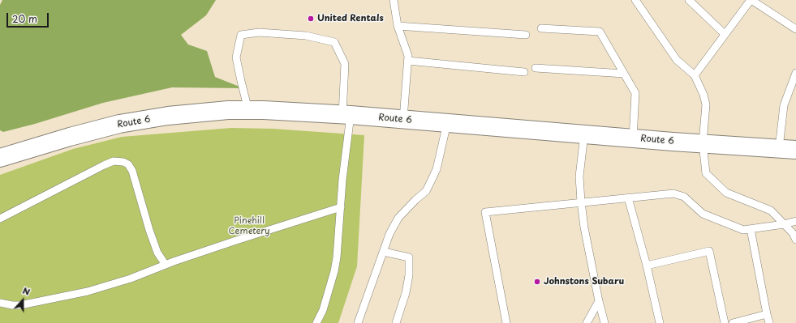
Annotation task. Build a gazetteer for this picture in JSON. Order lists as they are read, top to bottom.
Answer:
{
  "streets": {
    "main road": ["Route 6"]
  },
  "parks": ["Pinehill Cemetery"],
  "places": ["United Rentals", "Johnstons Subaru"],
  "scale_bar": "20 m",
  "north": "top"
}
